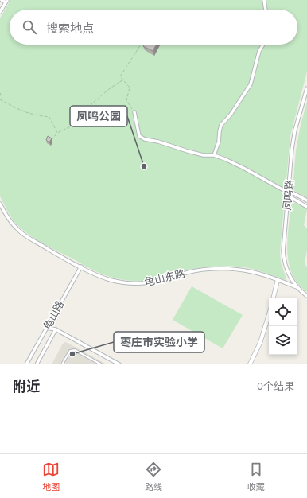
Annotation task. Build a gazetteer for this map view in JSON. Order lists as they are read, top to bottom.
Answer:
{
  "streets": {
    "street": ["凤鸣路", "龟山东路", "龟山路"]
  },
  "crossings": [
    ["凤鸣路", "龟山东路"],
    ["龟山东路", "龟山路"]
  ],
  "places": ["凤鸣公园", "枣庄市实验小学"],
  "page": {
    "search": "搜索地点",
    "heading": ["附近", "0个结果"],
    "nav": ["地图", "路线", "收藏"]
  }
}
